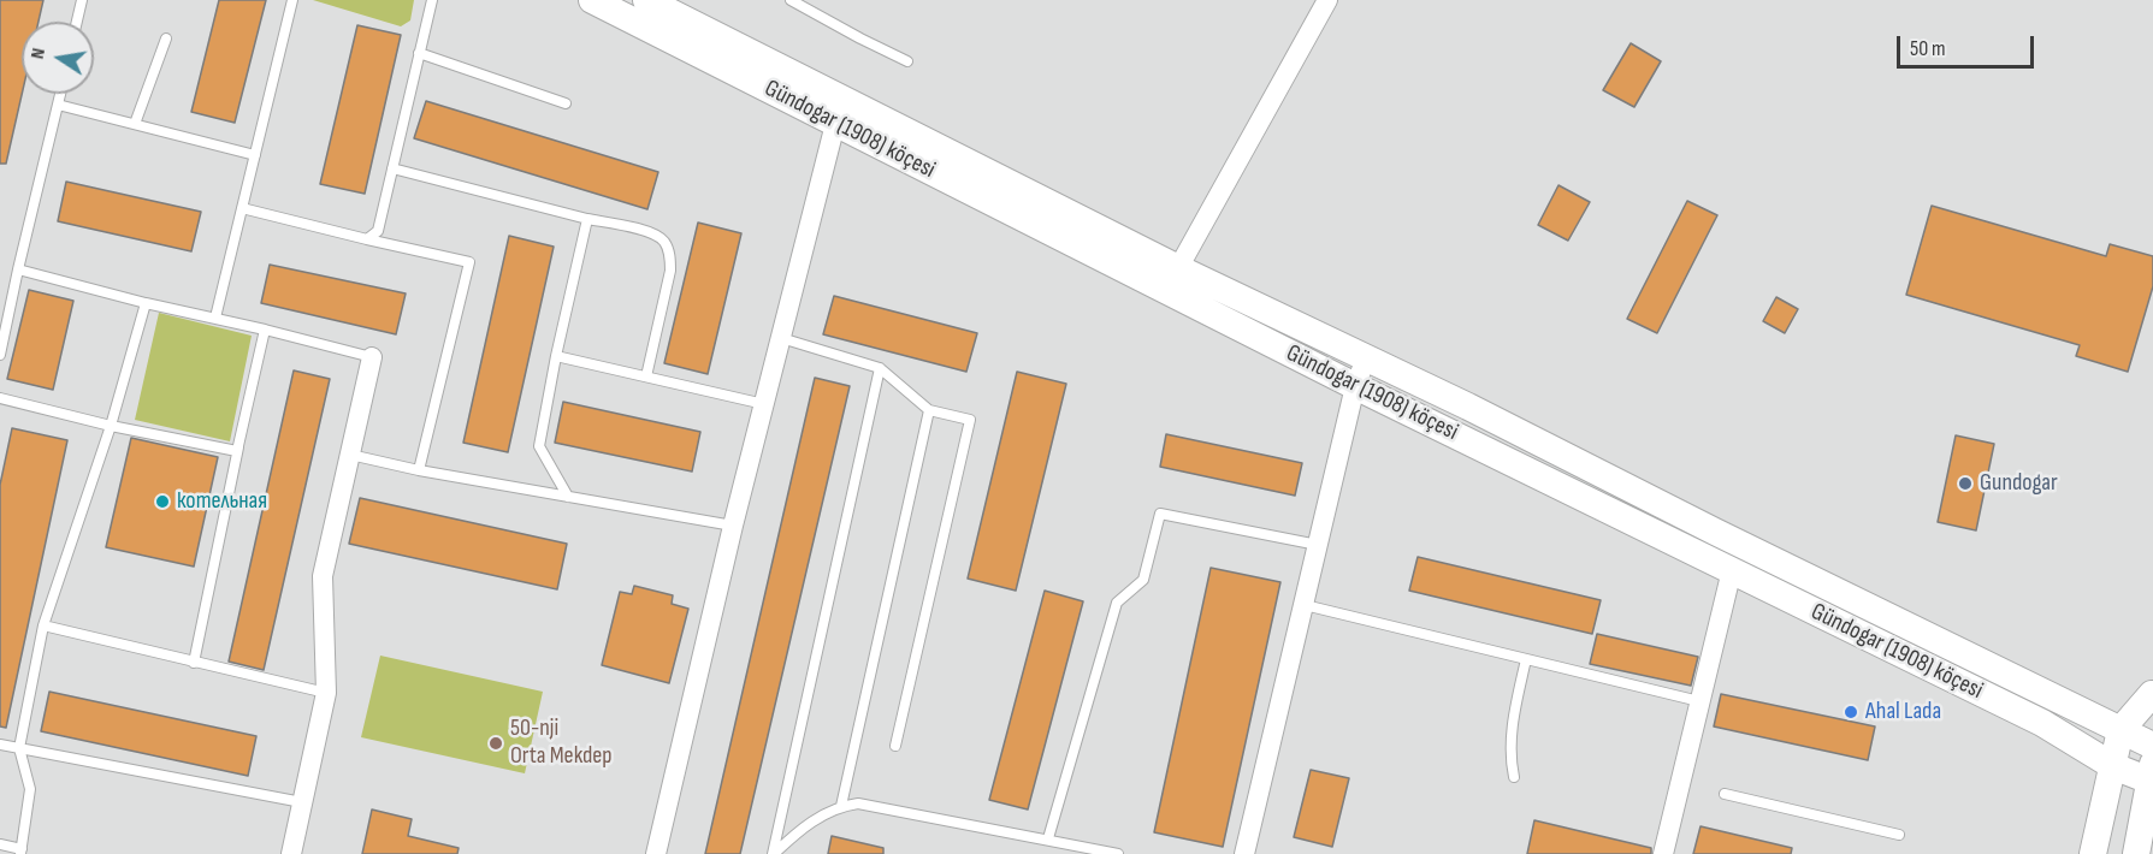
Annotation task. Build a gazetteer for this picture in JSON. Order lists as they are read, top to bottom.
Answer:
{
  "streets": {
    "main road": ["Gündogar (1908) köçesi"]
  },
  "places": [
    "Gundogar",
    "котельная",
    "Ahal Lada",
    "50-nji Orta Mekdep"
  ],
  "scale_bar": "50 m",
  "north": "left"
}
